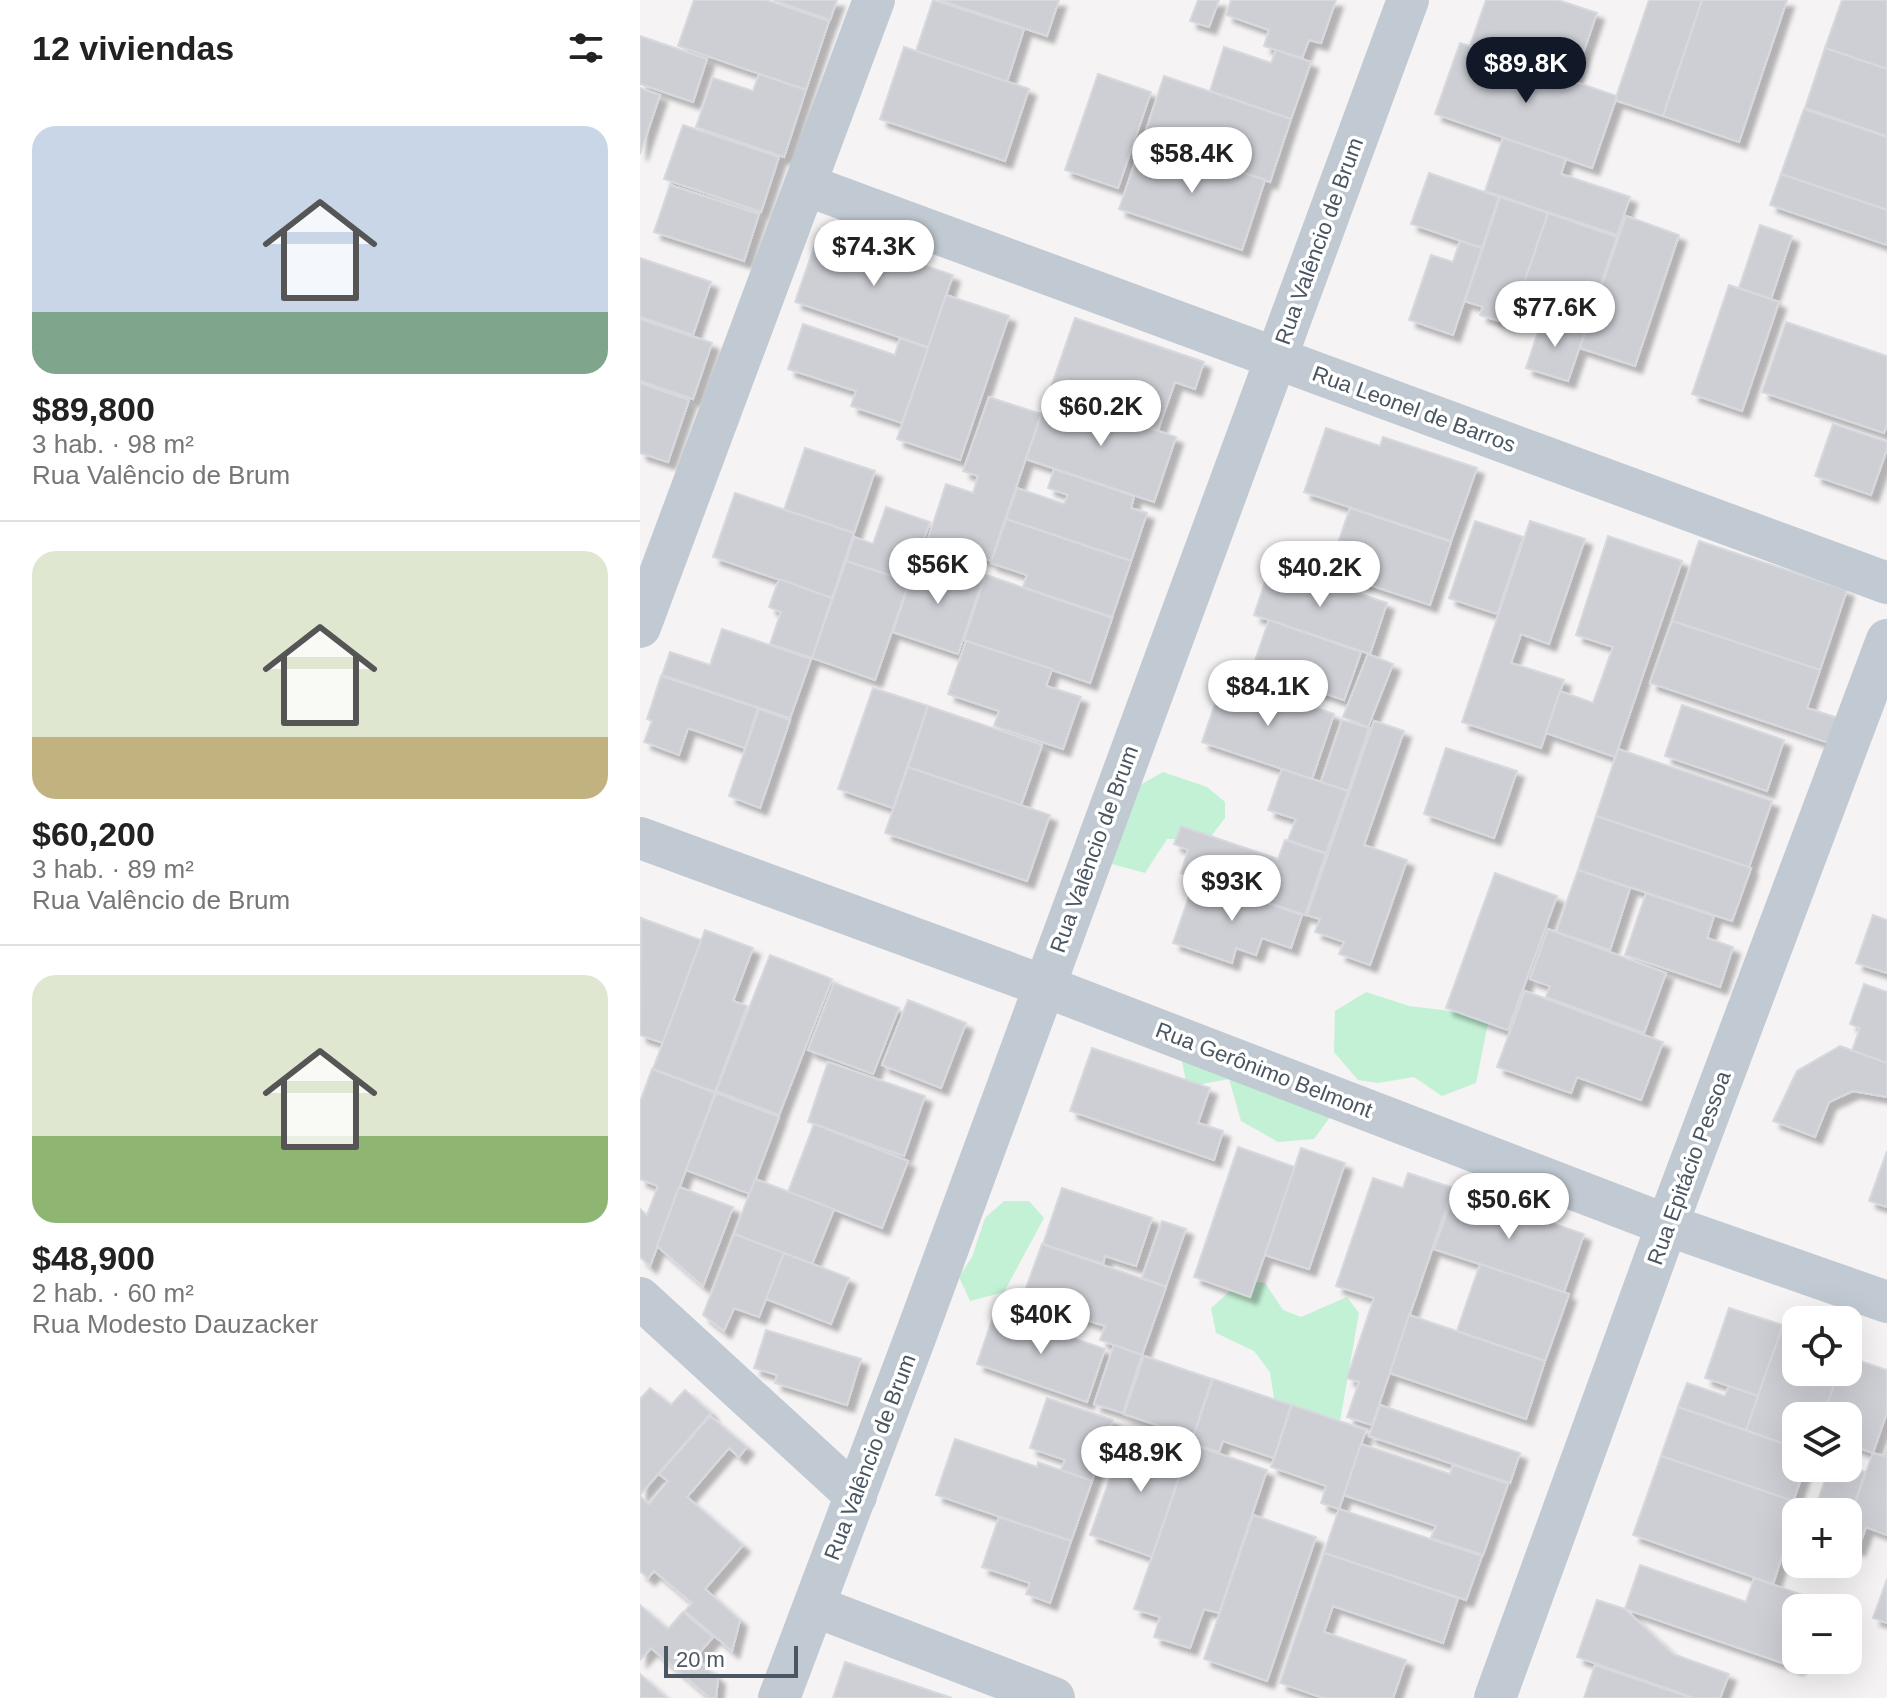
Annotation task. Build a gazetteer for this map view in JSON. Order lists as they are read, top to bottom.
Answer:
{
  "streets": {
    "street": [
      "Rua Valêncio de Brum",
      "Rua Leonel de Barros",
      "Rua Gerônimo Belmont",
      "Rua Epitácio Pessoa"
    ]
  },
  "crossings": [
    ["Rua Valêncio de Brum", "Rua Leonel de Barros"],
    ["Rua Valêncio de Brum", "Rua Gerônimo Belmont"],
    ["Rua Gerônimo Belmont", "Rua Epitácio Pessoa"]
  ],
  "scale_bar": "20 m",
  "page": {
    "heading": "12 viviendas",
    "price": [
      "$89.8K",
      "$58.4K",
      "$74.3K",
      "$77.6K",
      "$60.2K",
      "$56K",
      "$40.2K",
      "$84.1K",
      "$93K",
      "$50.6K",
      "$40K",
      "$48.9K"
    ],
    "list": [
      {
        "name": "$89,800",
        "note": "3 hab. · 98 m² · Rua Valêncio de Brum"
      },
      {
        "name": "$60,200",
        "note": "3 hab. · 89 m² · Rua Valêncio de Brum"
      },
      {
        "name": "$48,900",
        "note": "2 hab. · 60 m² · Rua Modesto Dauzacker"
      }
    ],
    "map_buttons": ["+", "−"],
    "scale": "20 m"
  }
}
